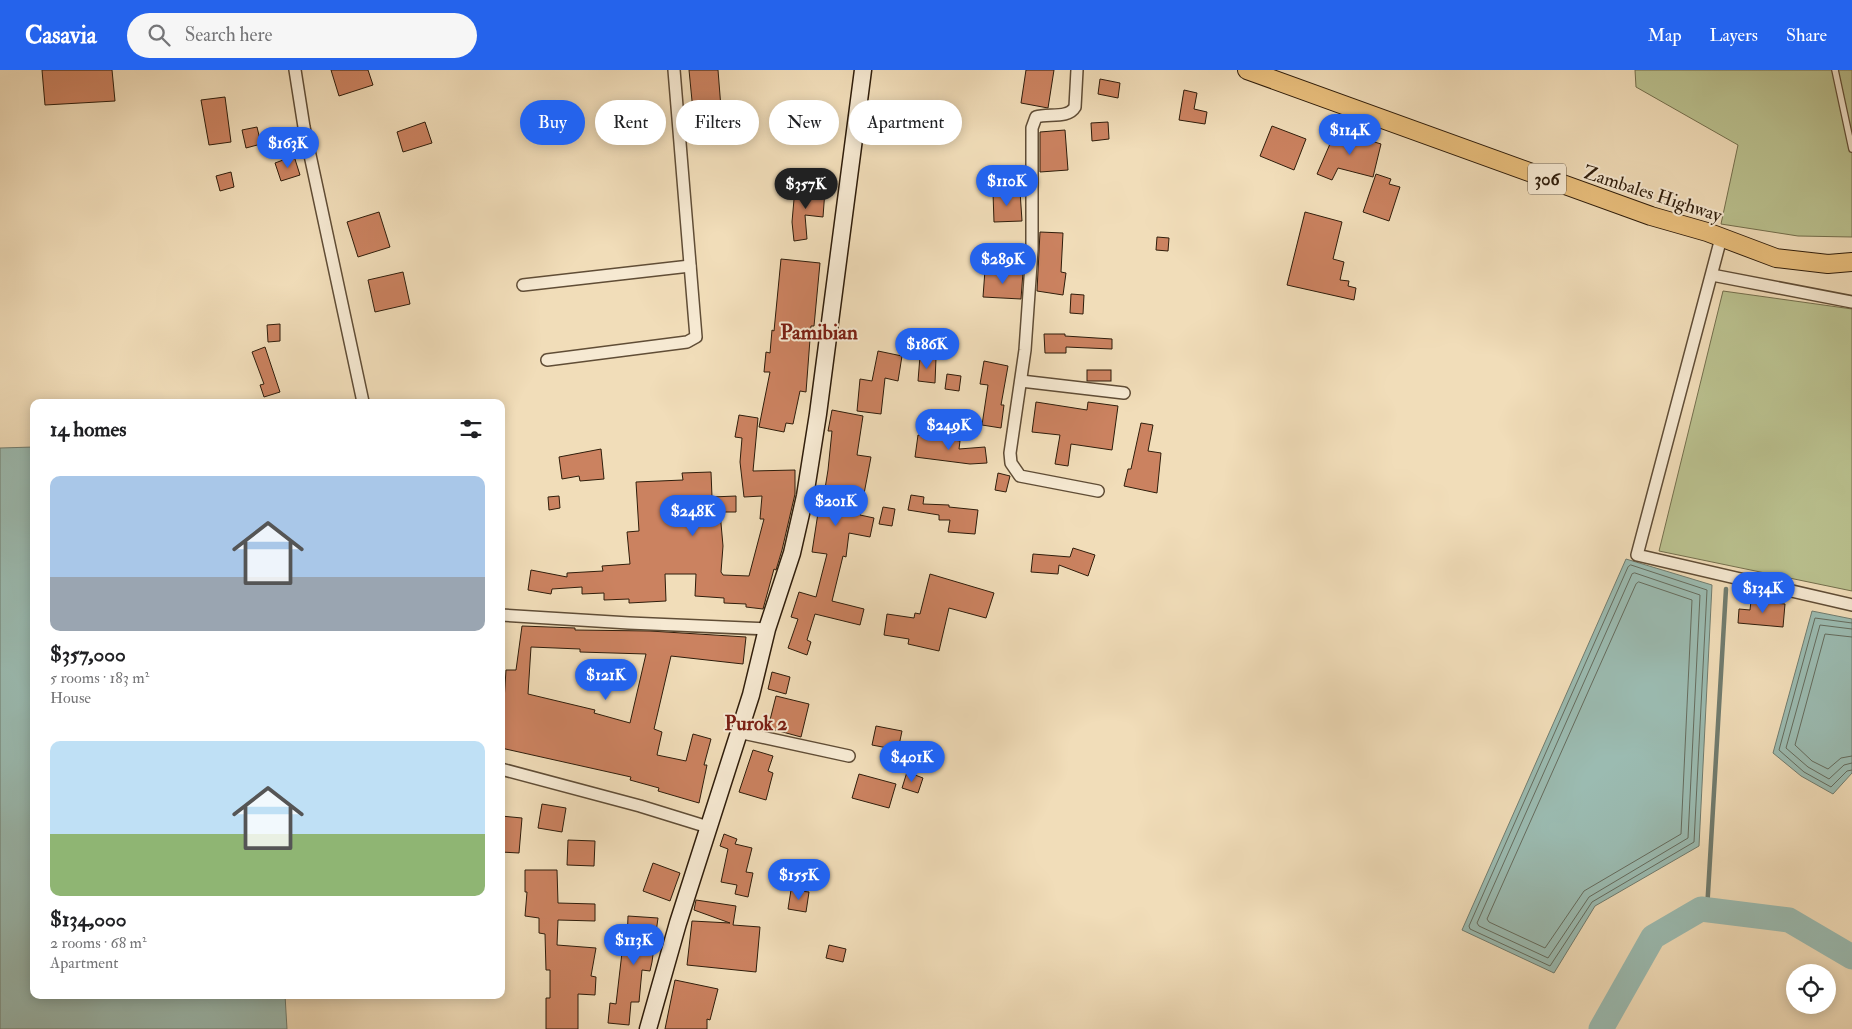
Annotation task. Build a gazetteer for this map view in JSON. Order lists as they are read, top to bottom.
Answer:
{
  "streets": {
    "main road": ["306", "Zambales Highway"]
  },
  "districts": ["Pamibian", "Purok 2"],
  "page": {
    "header": "Casavia",
    "search": "Search here",
    "nav": ["Map", "Layers", "Share"],
    "chip": [
      "Buy",
      "Rent",
      "Filters",
      "New",
      "Apartment"
    ],
    "price": [
      "$114K",
      "$163K",
      "$110K",
      "$357K",
      "$289K",
      "$186K",
      "$249K",
      "$201K",
      "$248K",
      "$134K",
      "$121K",
      "$401K",
      "$155K",
      "$113K"
    ],
    "heading": "14 homes",
    "list": [
      {
        "name": "$357,000",
        "note": "5 rooms · 183 m² · House"
      },
      {
        "name": "$134,000",
        "note": "2 rooms · 68 m² · Apartment"
      }
    ]
  }
}
